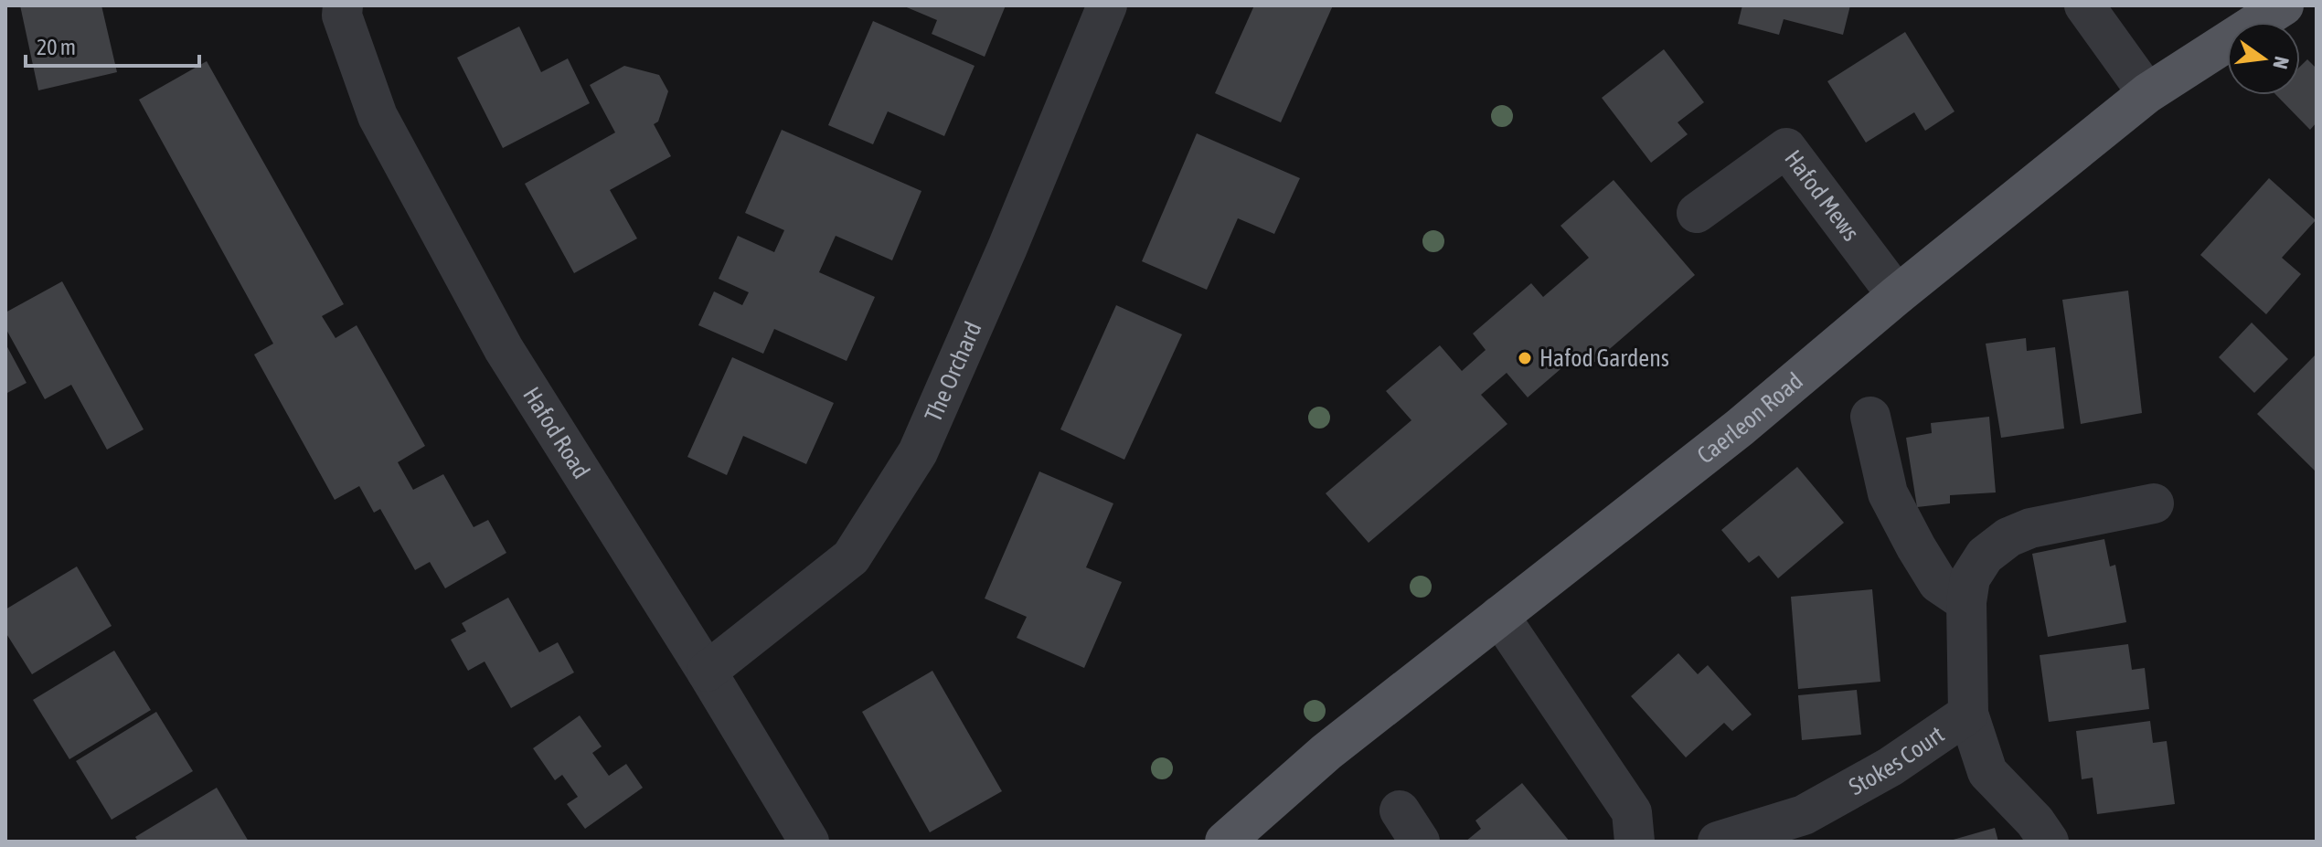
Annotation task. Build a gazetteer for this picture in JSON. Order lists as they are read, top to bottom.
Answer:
{
  "streets": {
    "main road": ["Caerleon Road"],
    "street": [
      "Hafod Mews",
      "The Orchard",
      "Hafod Road",
      "Stokes Court"
    ]
  },
  "crossings": [
    ["Hafod Mews", "Caerleon Road"],
    ["The Orchard", "Hafod Road"]
  ],
  "places": ["Hafod Gardens"],
  "scale_bar": "20 m",
  "north": "right"
}
